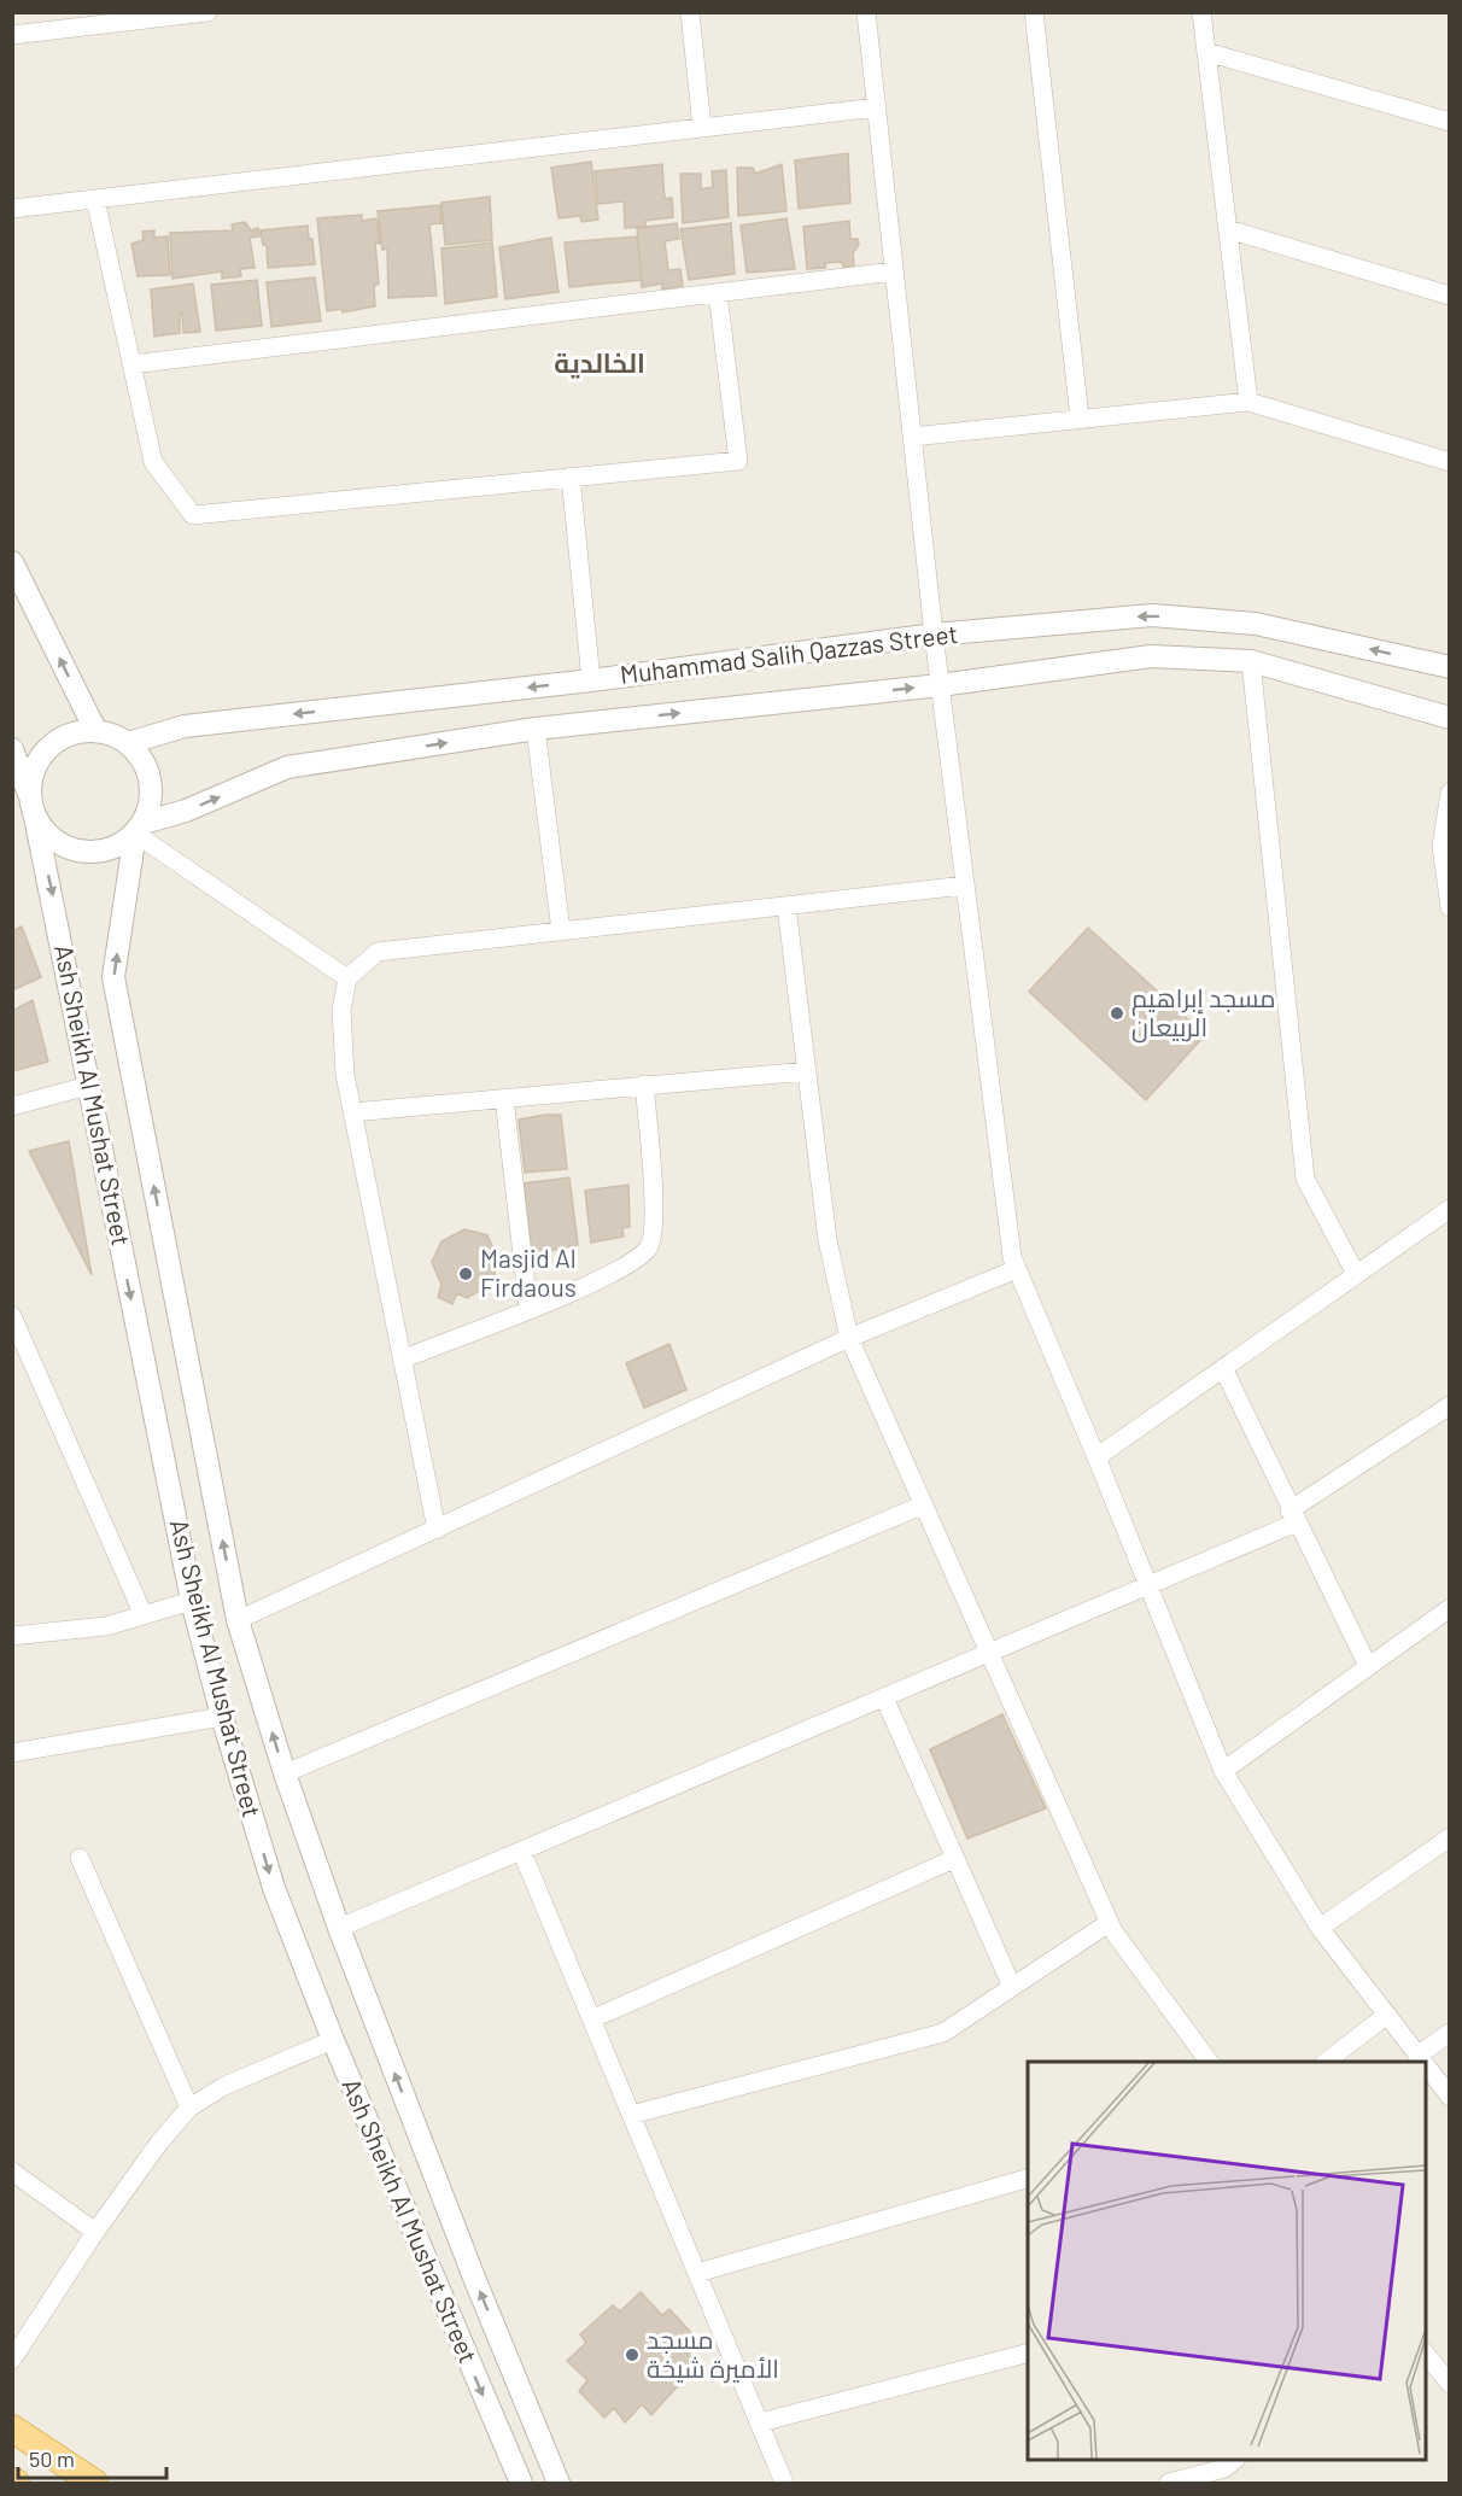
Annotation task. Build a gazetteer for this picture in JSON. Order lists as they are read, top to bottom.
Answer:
{
  "streets": {
    "street": ["Muhammad Salih Qazzas Street", "Ash Sheikh Al Mushat Street"]
  },
  "crossings": [
    ["Muhammad Salih Qazzas Street", "Ash Sheikh Al Mushat Street"]
  ],
  "districts": ["الخالدية"],
  "places": ["مسجد إبراهيم الربيعان", "Masjid Al Firdaous", "مسجد الأميرة شيخة"],
  "scale_bar": "50 m"
}
